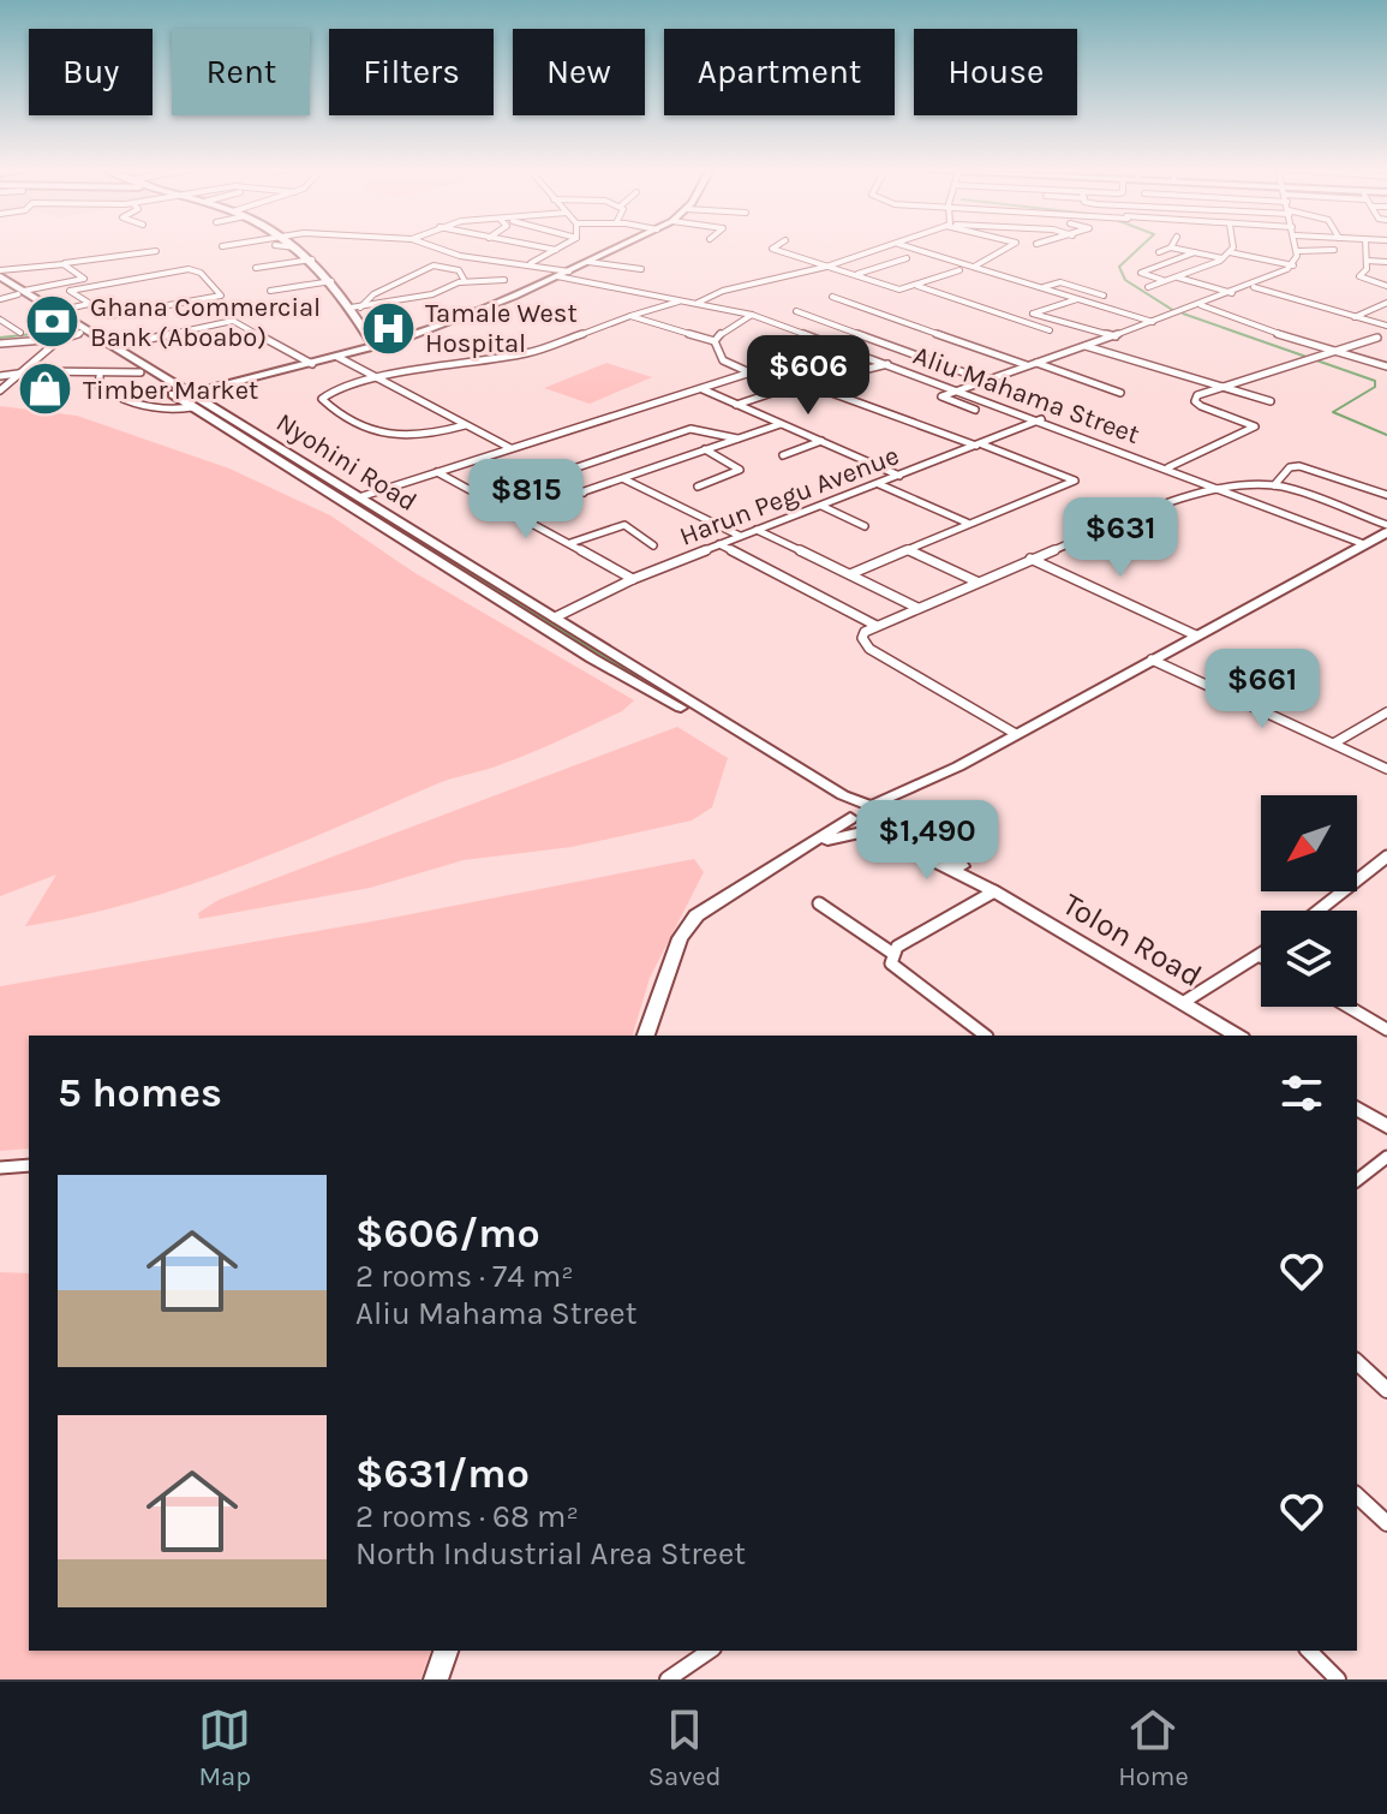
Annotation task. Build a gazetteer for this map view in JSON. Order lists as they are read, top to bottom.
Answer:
{
  "streets": {
    "main road": ["Nyohini Road", "Tolon Road"],
    "street": ["Aliu Mahama Street", "Harun Pegu Avenue"]
  },
  "crossings": [
    ["Aliu Mahama Street", "Harun Pegu Avenue"],
    ["Nyohini Road", "Harun Pegu Avenue"],
    ["Nyohini Road", "Tolon Road"]
  ],
  "places": {
    "bank": ["Ghana Commercial Bank (Aboabo)"],
    "hospital": ["Tamale West Hospital"],
    "shop": ["Timber Market"]
  },
  "north": "bottom left",
  "page": {
    "chip": [
      "Buy",
      "Rent",
      "Filters",
      "New",
      "Apartment",
      "House"
    ],
    "price": [
      "$606",
      "$815",
      "$631",
      "$661",
      "$1,490"
    ],
    "heading": "5 homes",
    "list": [
      {
        "name": "$606/mo",
        "note": "2 rooms · 74 m² · Aliu Mahama Street"
      },
      {
        "name": "$631/mo",
        "note": "2 rooms · 68 m² · North Industrial Area Street"
      }
    ],
    "tabs": ["Map", "Saved", "Home"]
  }
}
